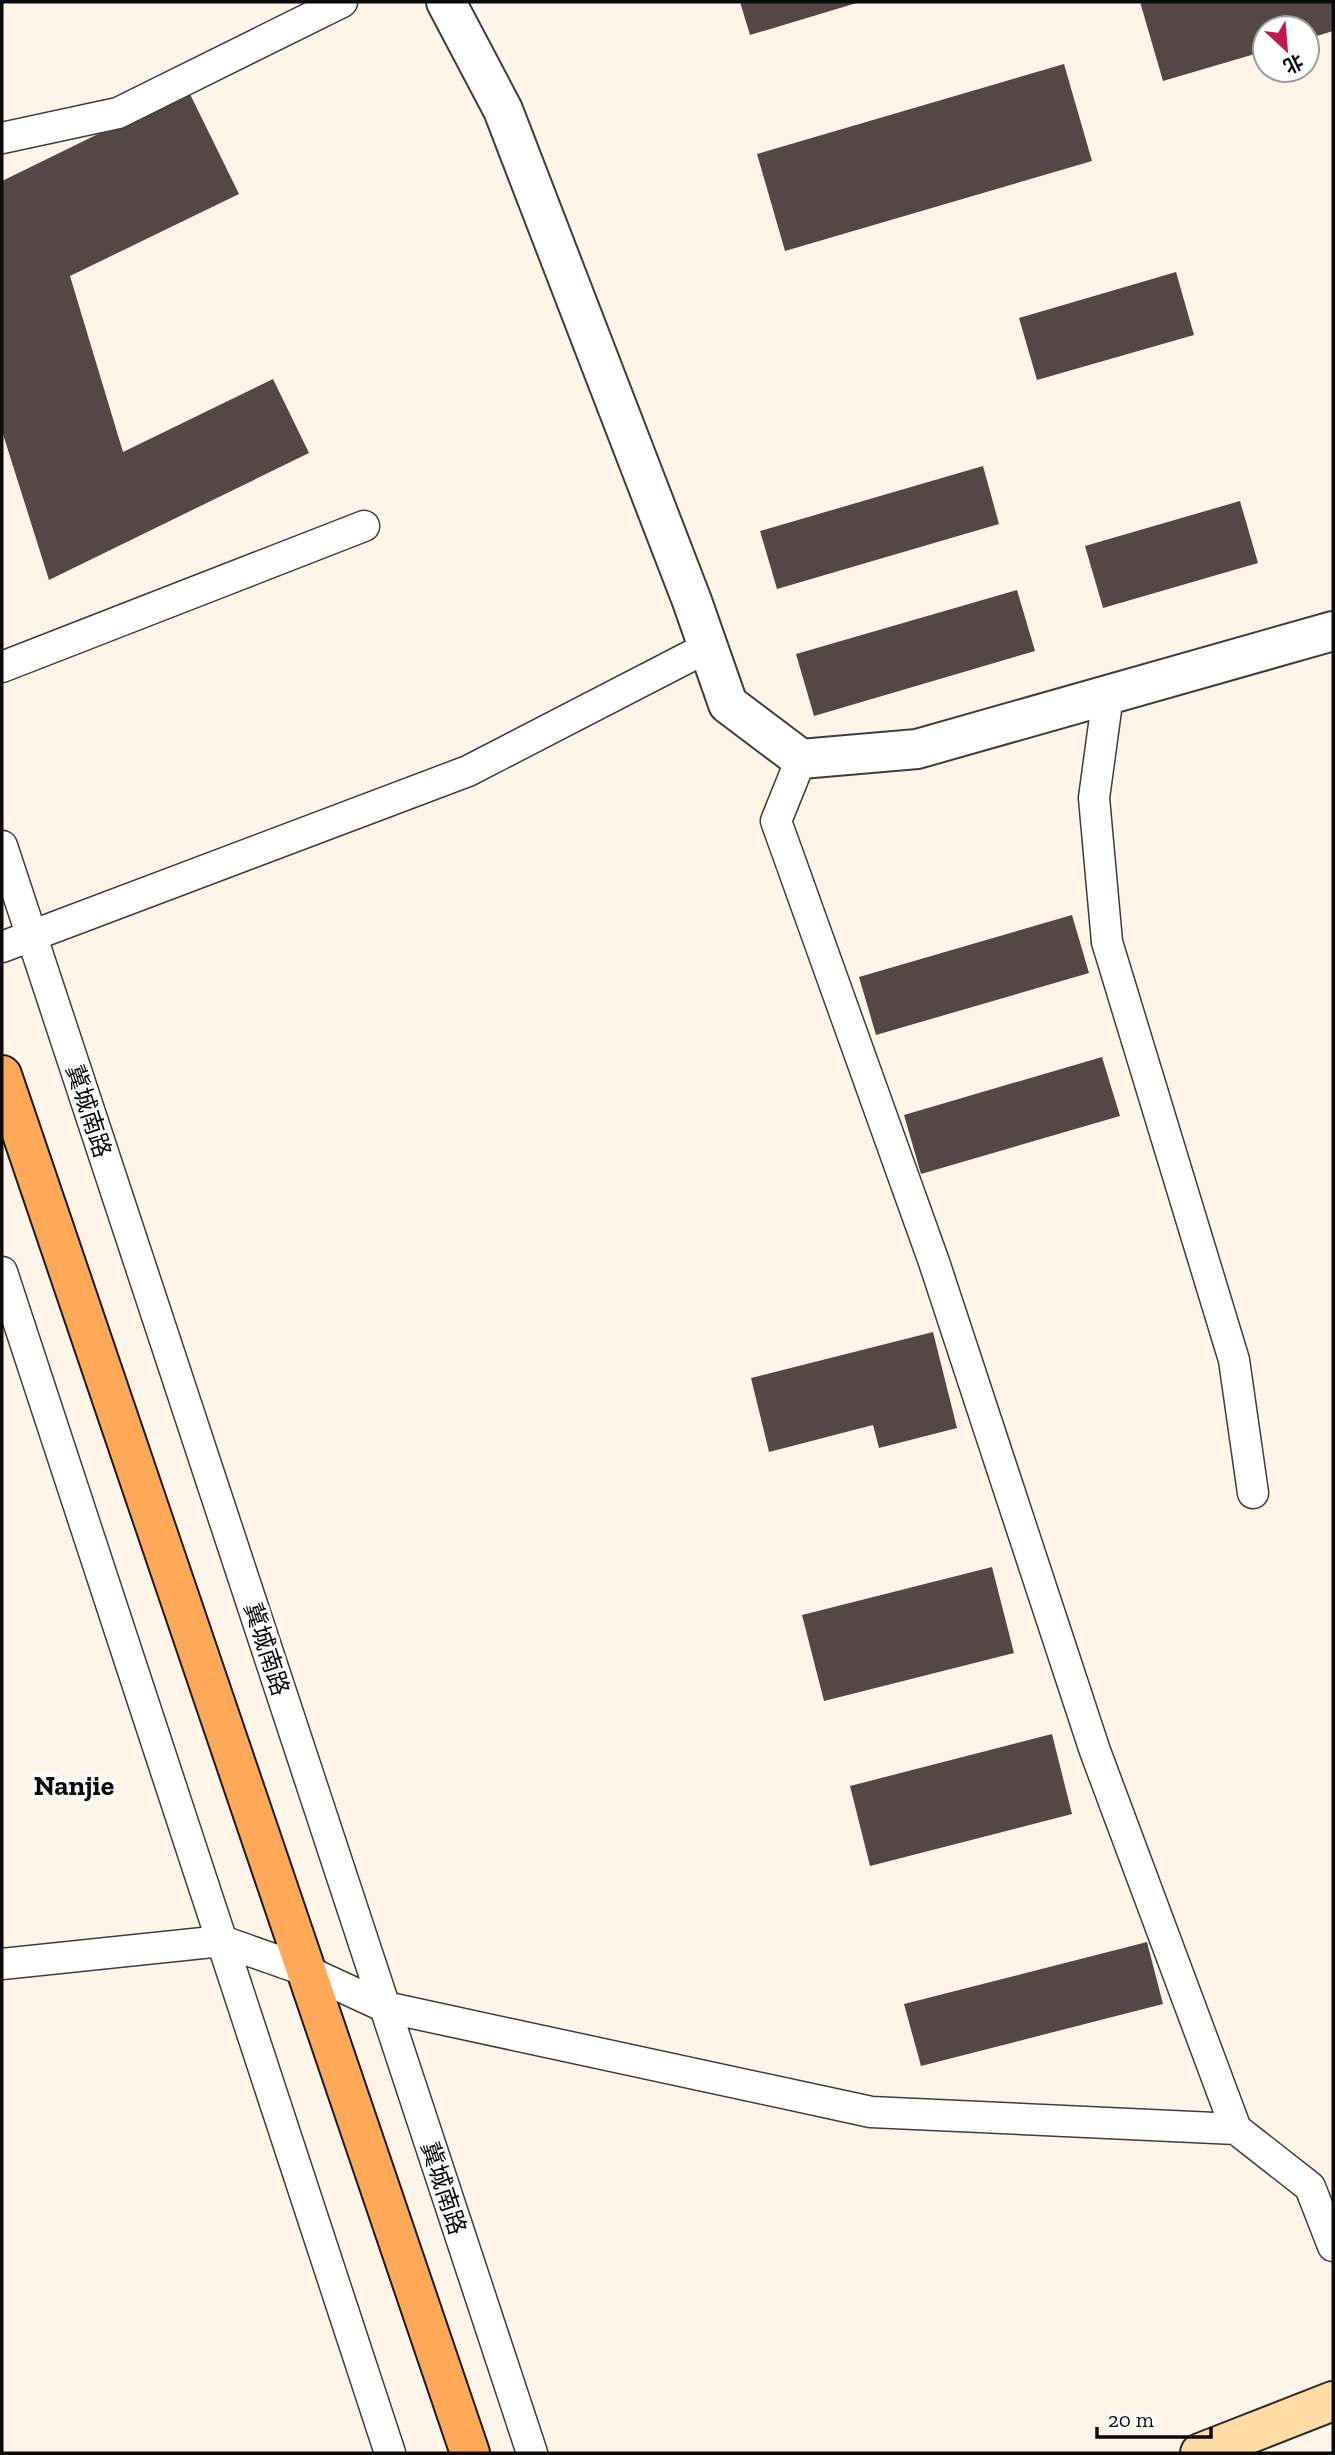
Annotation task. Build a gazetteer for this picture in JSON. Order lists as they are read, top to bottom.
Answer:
{
  "streets": {
    "street": ["冀城南路"]
  },
  "districts": ["Nanjie"],
  "scale_bar": "20 m",
  "north": "bottom right"
}
